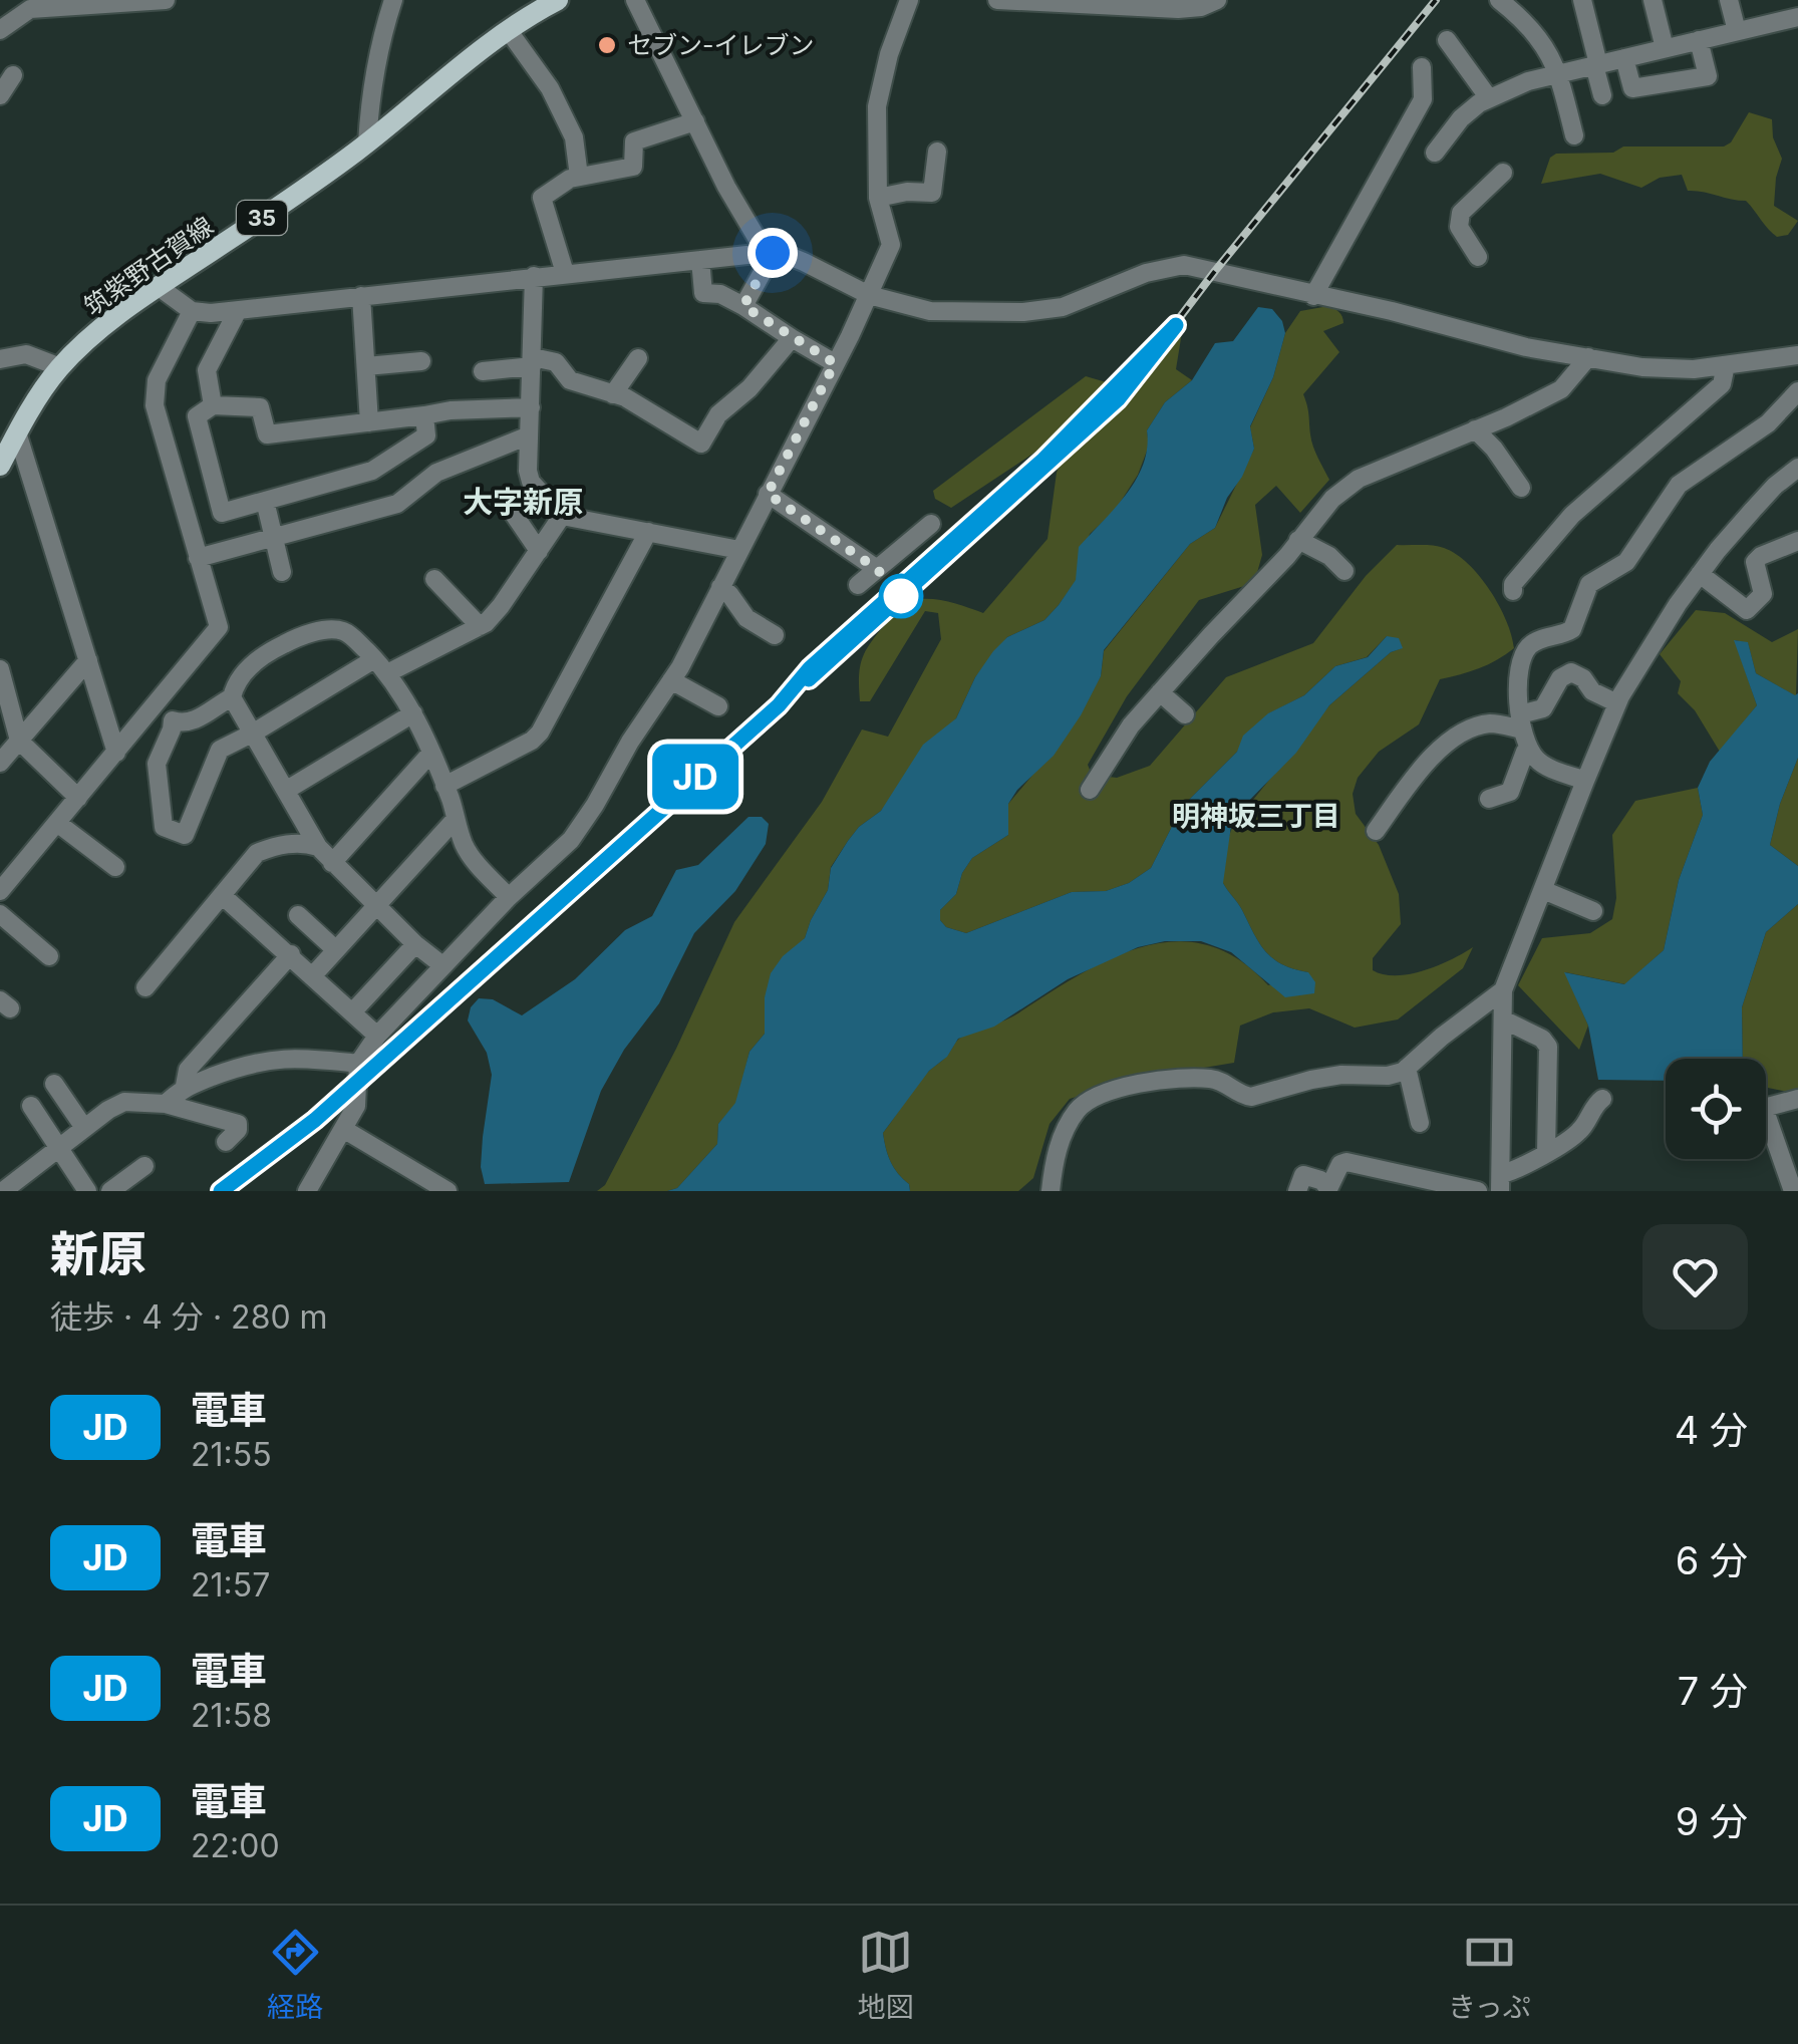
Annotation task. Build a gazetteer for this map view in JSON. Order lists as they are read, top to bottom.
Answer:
{
  "streets": {
    "main road": ["35", "筑紫野古賀線"]
  },
  "districts": ["大字新原", "明神坂三丁目"],
  "places": ["セブン-イレブン"],
  "page": {
    "on_map": "JD",
    "heading": ["新原", "徒歩 · 4 分 · 280 m"],
    "list": [
      {
        "mark": "JD",
        "name": "電車",
        "note": "21:55",
        "value": "4 分"
      },
      {
        "mark": "JD",
        "name": "電車",
        "note": "21:57",
        "value": "6 分"
      },
      {
        "mark": "JD",
        "name": "電車",
        "note": "21:58",
        "value": "7 分"
      },
      {
        "mark": "JD",
        "name": "電車",
        "note": "22:00",
        "value": "9 分"
      }
    ],
    "tabs": ["経路", "地図", "きっぷ"]
  }
}
